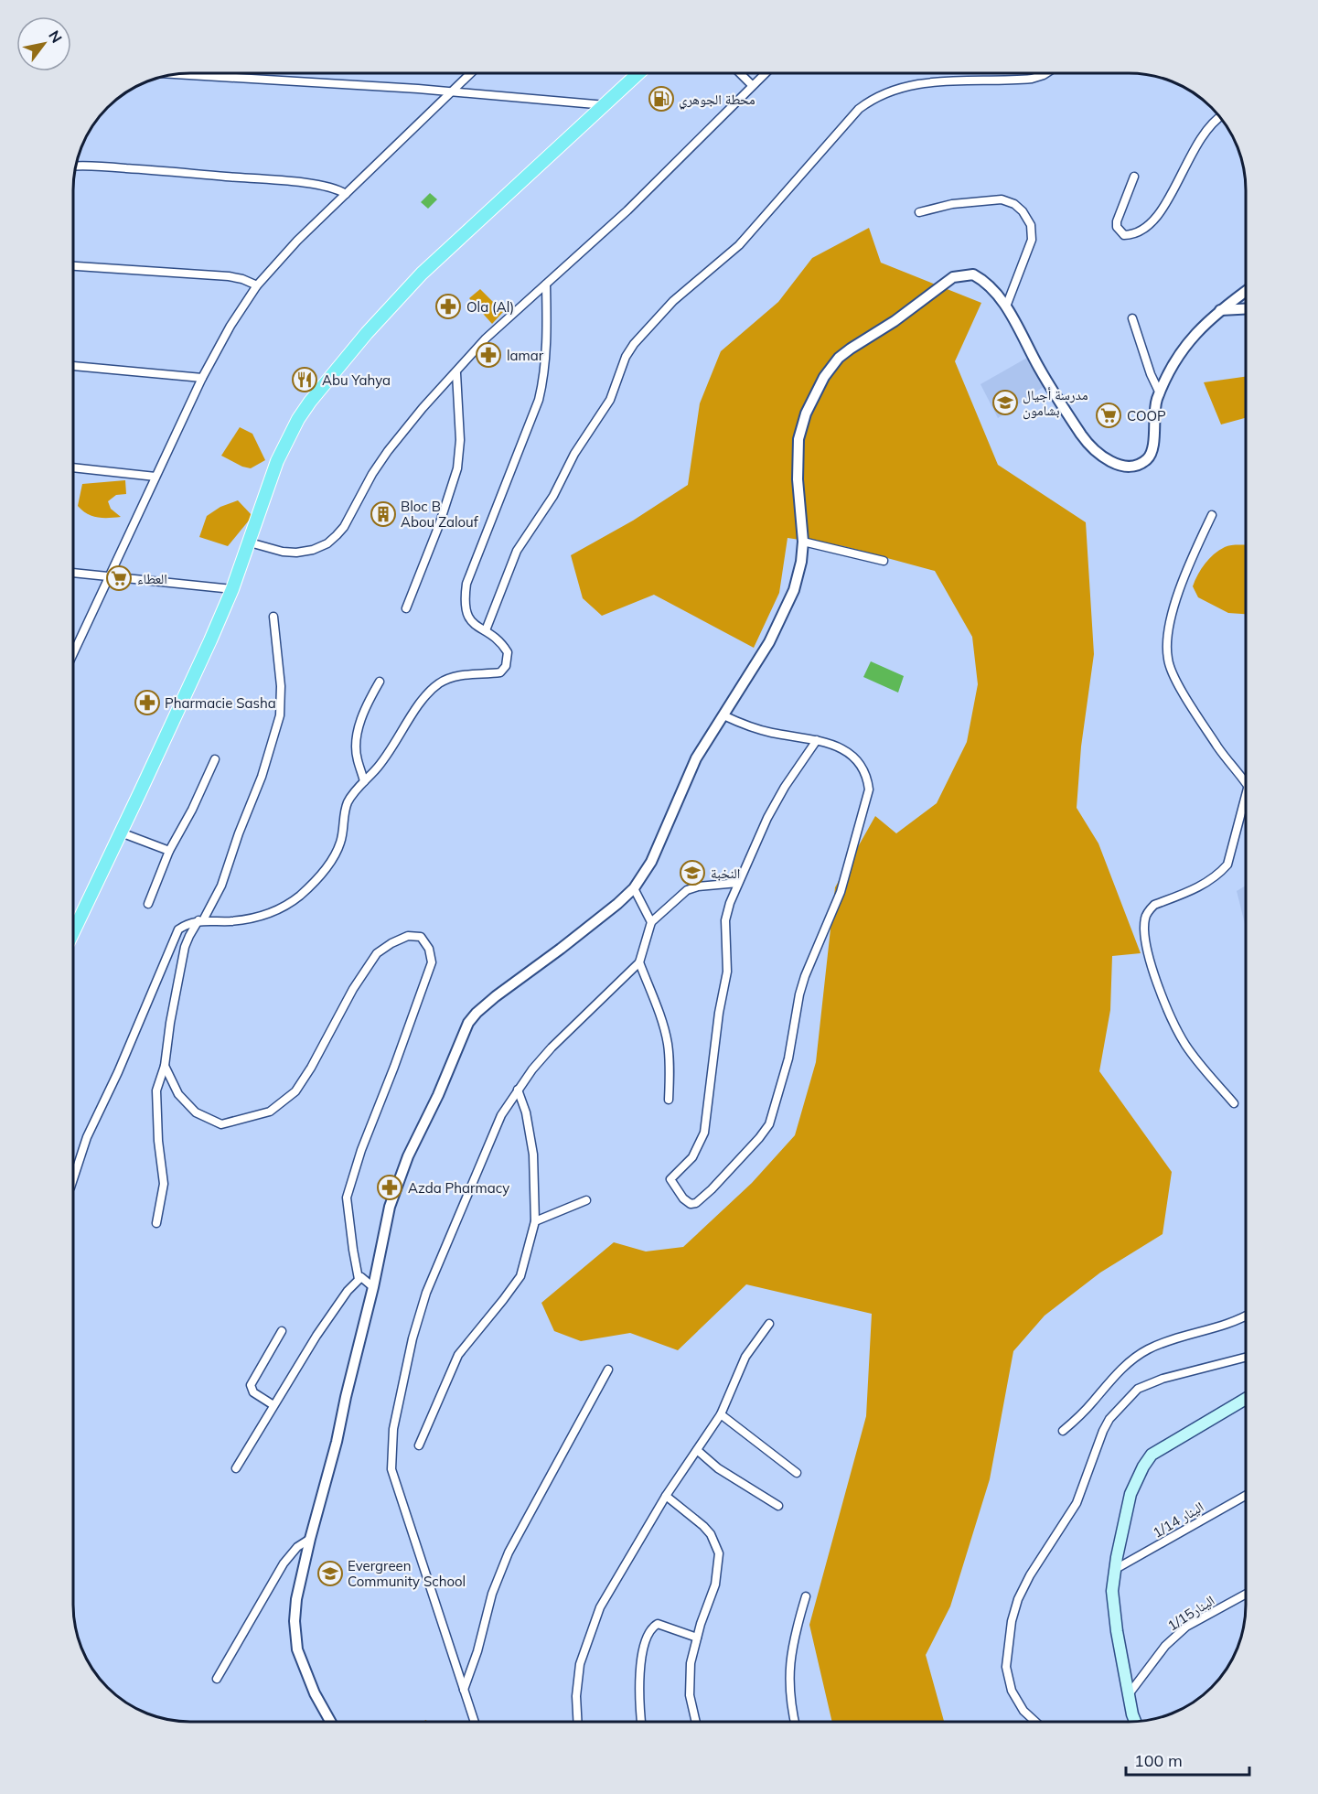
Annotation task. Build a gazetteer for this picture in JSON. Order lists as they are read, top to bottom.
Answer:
{
  "streets": {
    "street": ["الينار 1/14", "الينار1/15"]
  },
  "places": {
    "fuel station": ["محطة الجوهري"],
    "pharmacy": [
      "Ola (Al)",
      "lamar",
      "Pharmacie Sasha",
      "Azda Pharmacy"
    ],
    "restaurant": ["Abu Yahya"],
    "school or university": ["مدرسة أجيال بشامون", "النخبة", "Evergreen Community School"],
    "supermarket": ["COOP", "العطاء"],
    "building": ["Bloc B Abou Zalouf"]
  },
  "scale_bar": "100 m",
  "north": "top right"
}
